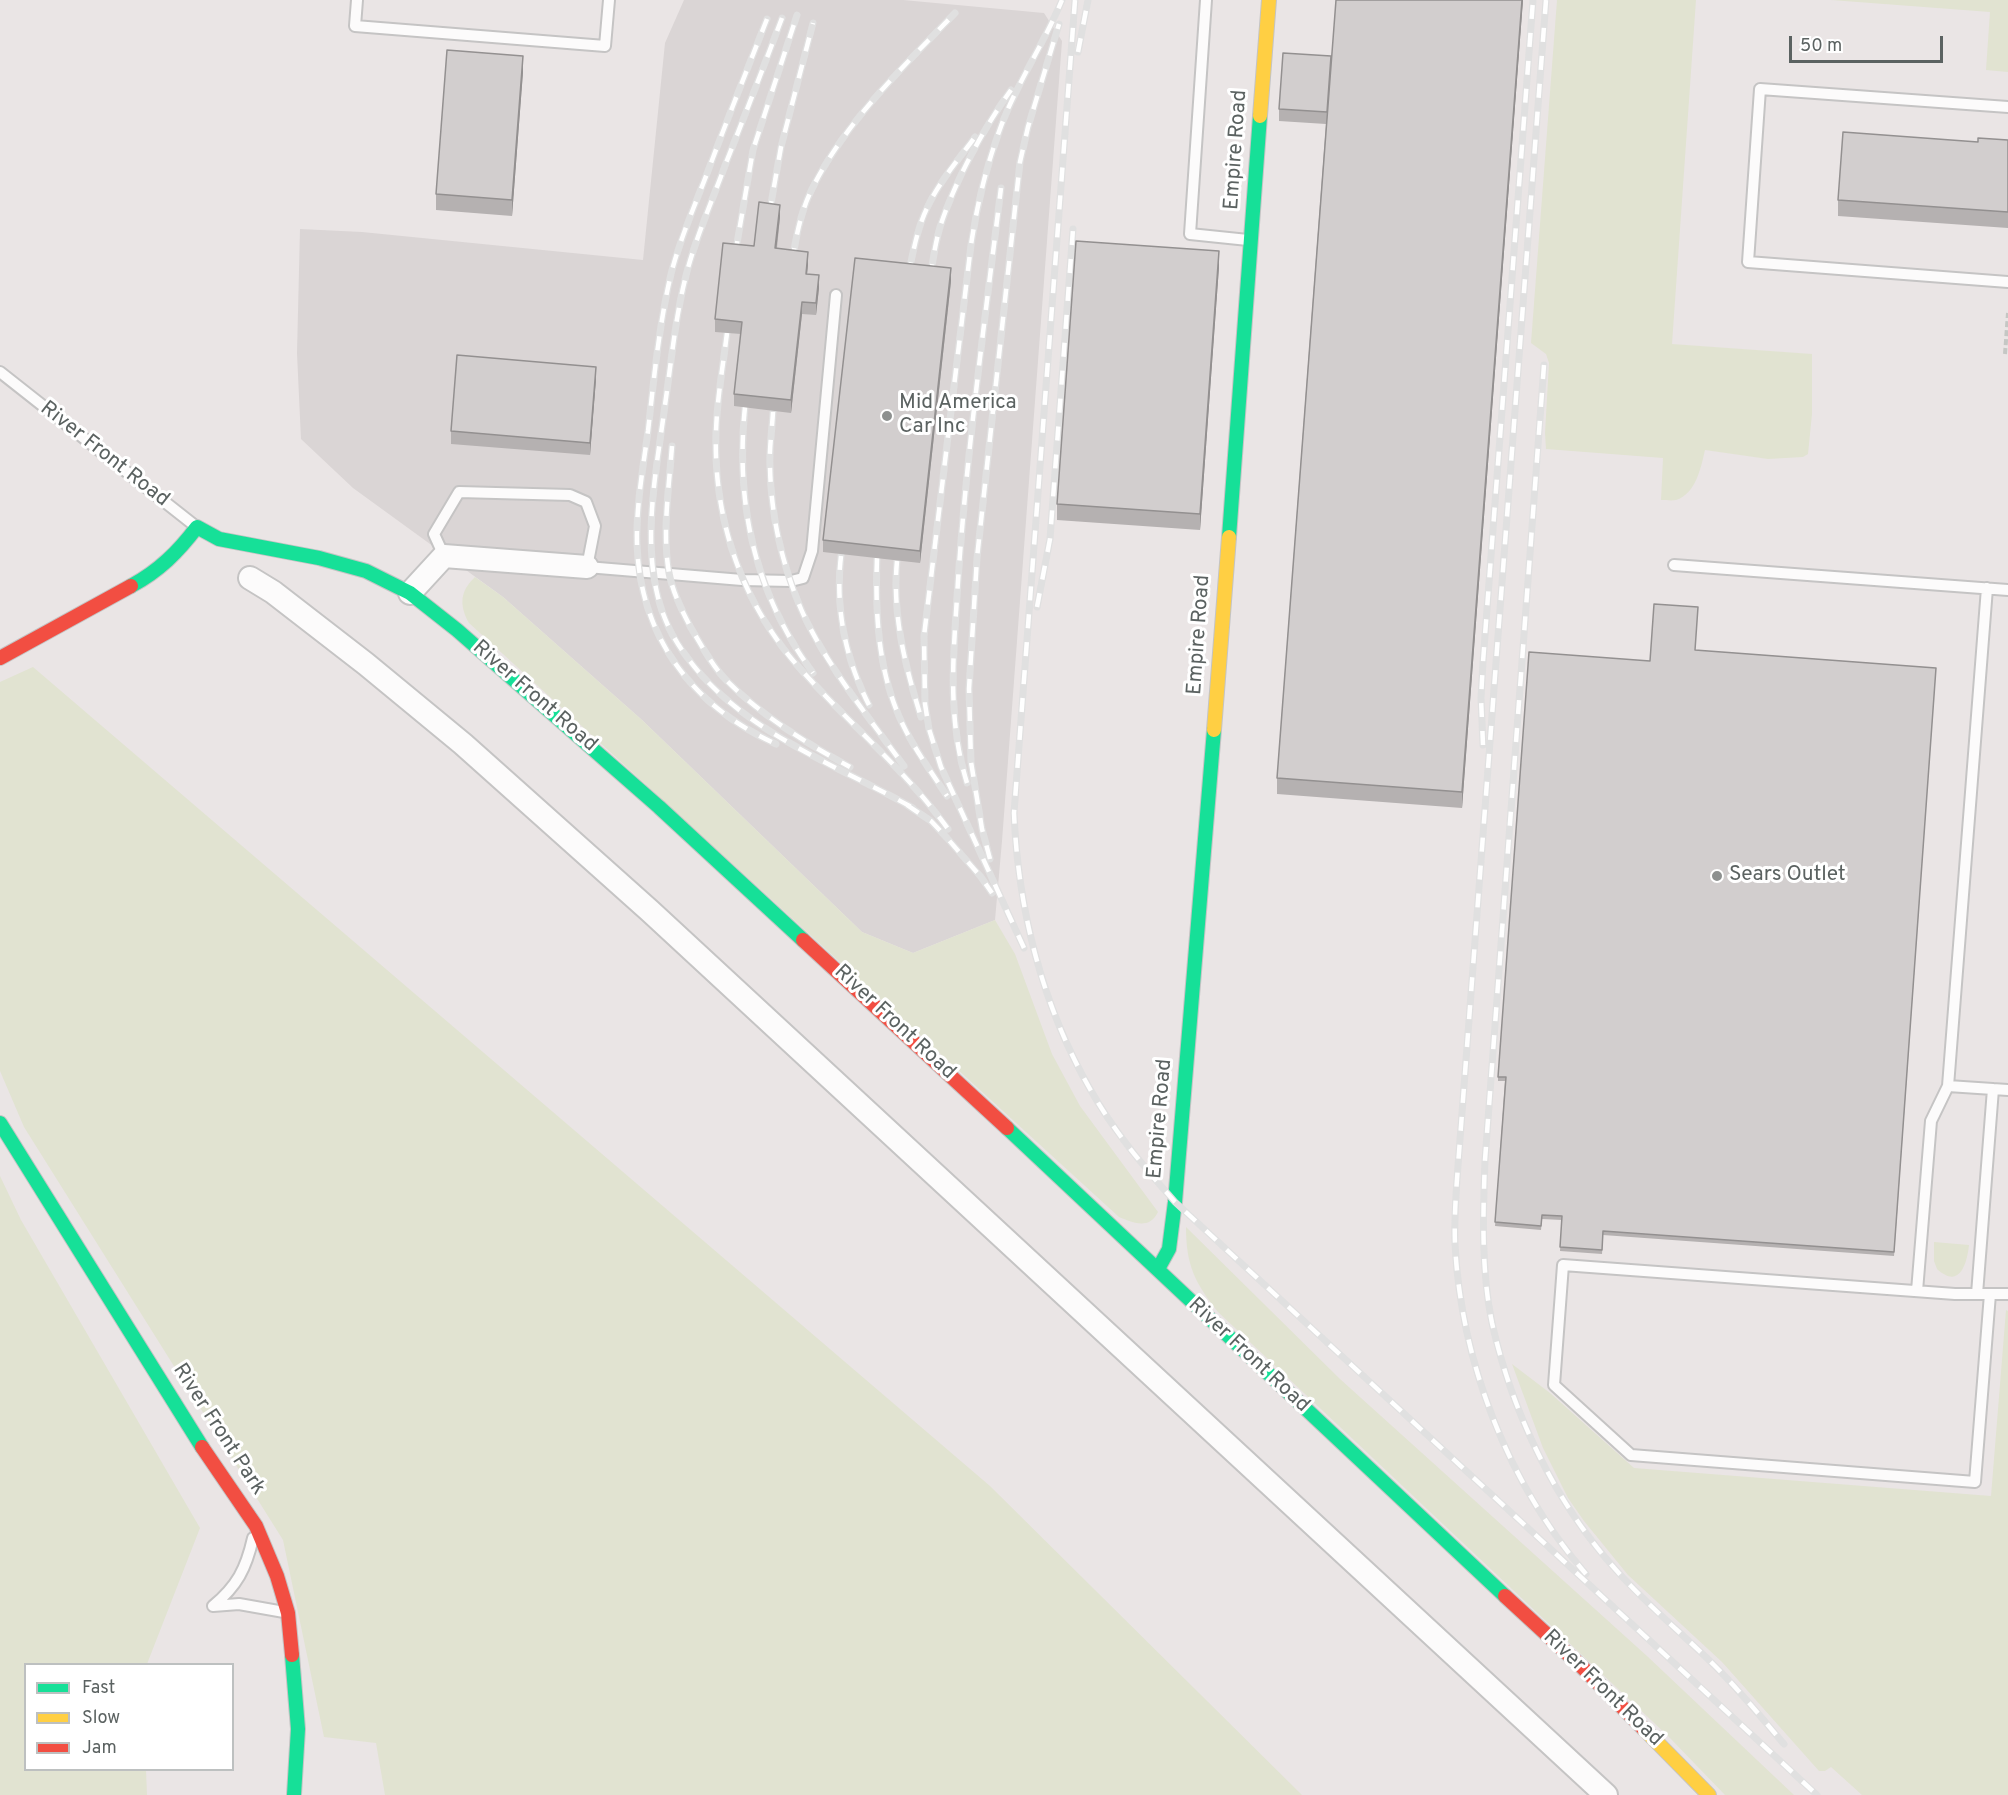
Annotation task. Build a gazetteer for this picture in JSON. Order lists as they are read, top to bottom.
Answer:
{
  "streets": {
    "street": ["Empire Road", "River Front Road", "River Front Park"]
  },
  "crossings": [
    ["Empire Road", "River Front Road"]
  ],
  "places": ["Mid America Car Inc", "Sears Outlet"],
  "legend": ["Fast", "Slow", "Jam"],
  "scale_bar": "50 m"
}
